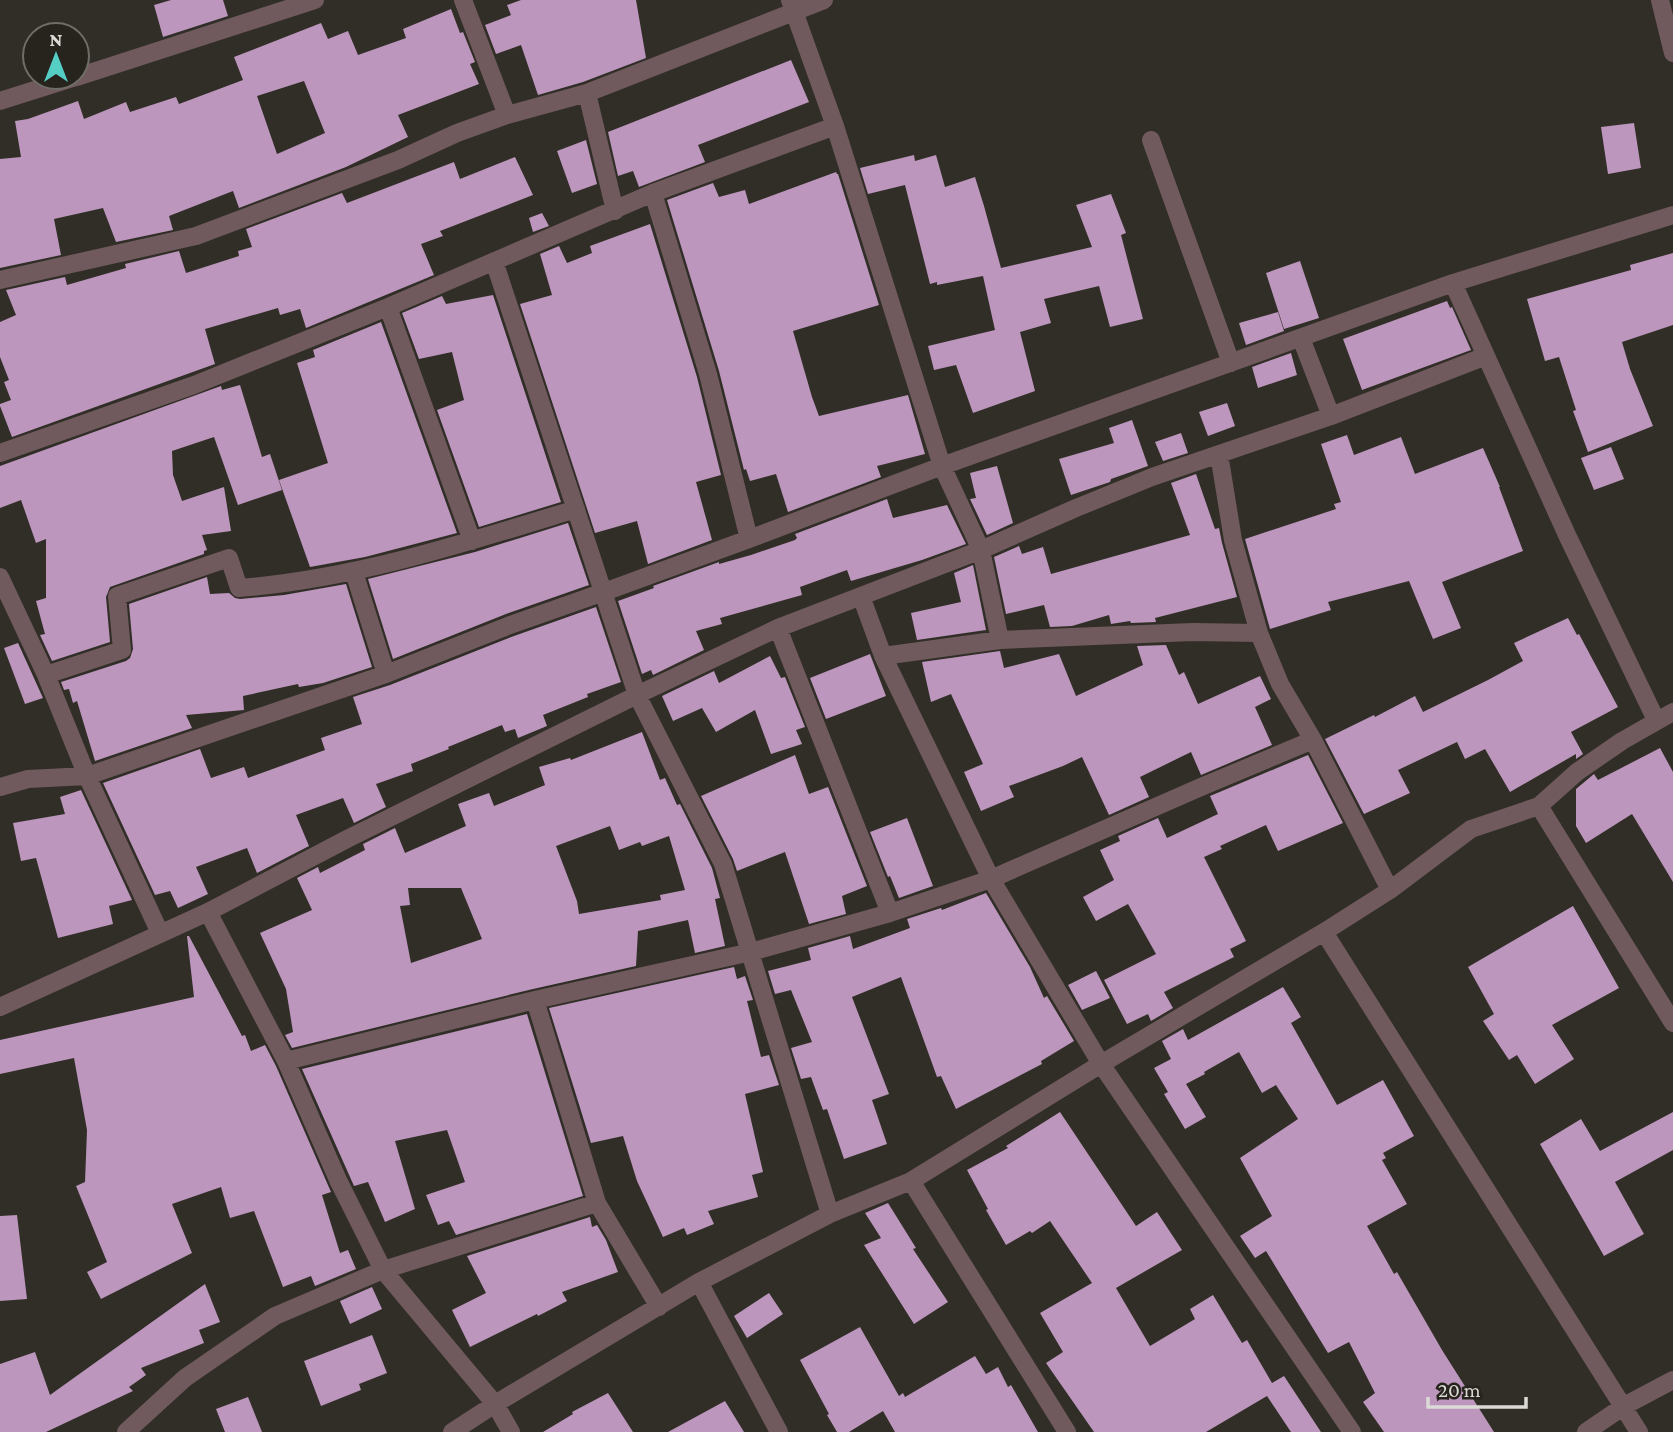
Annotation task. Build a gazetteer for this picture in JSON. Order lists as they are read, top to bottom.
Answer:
{
  "scale_bar": "20 m",
  "north": "top"
}
